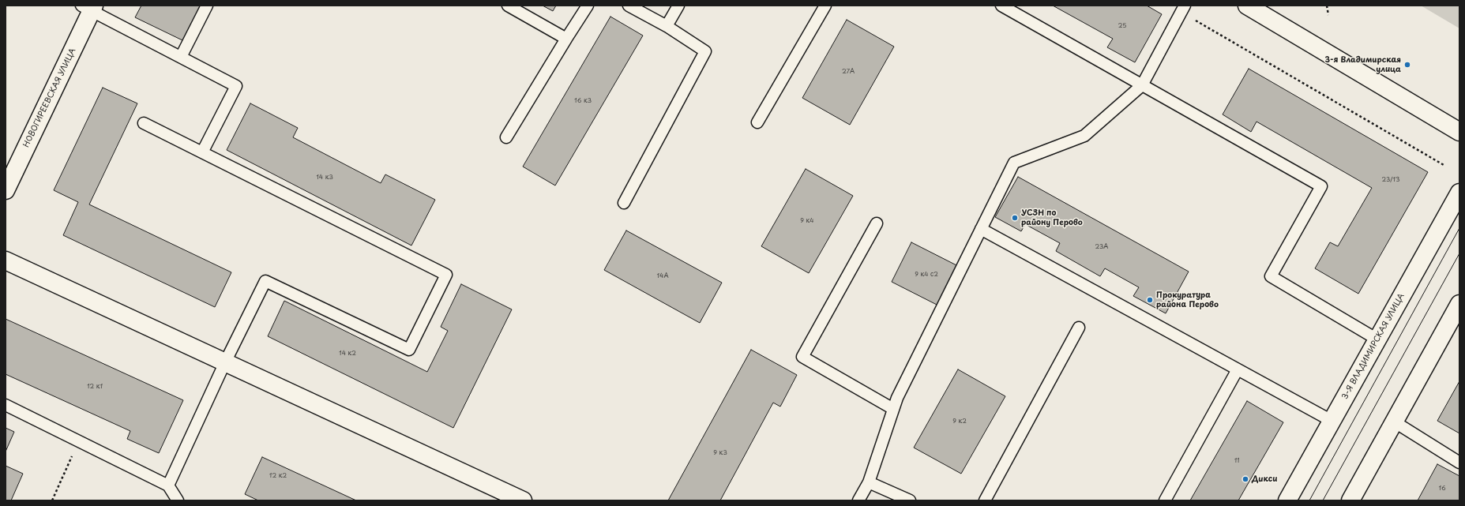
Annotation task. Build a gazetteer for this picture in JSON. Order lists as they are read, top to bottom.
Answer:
{
  "streets": {
    "street": ["НОВОГИРЕЕВСКАЯ УЛИЦА", "3-Я ВЛАДИМИРСКАЯ УЛИЦА"]
  },
  "places": [
    "3-я Владимирская улица",
    "УСЗН по району Перово",
    "Прокуратура района Перово",
    "Дикси"
  ],
  "house_numbers": [
    "25",
    "27А",
    "16 к3",
    "14 к3",
    "23/13",
    "9 к4",
    "23А",
    "9 к4 с2",
    "14А",
    "14 к2",
    "12 к1",
    "9 к2",
    "9 к3",
    "11",
    "12 к2",
    "16"
  ]
}
